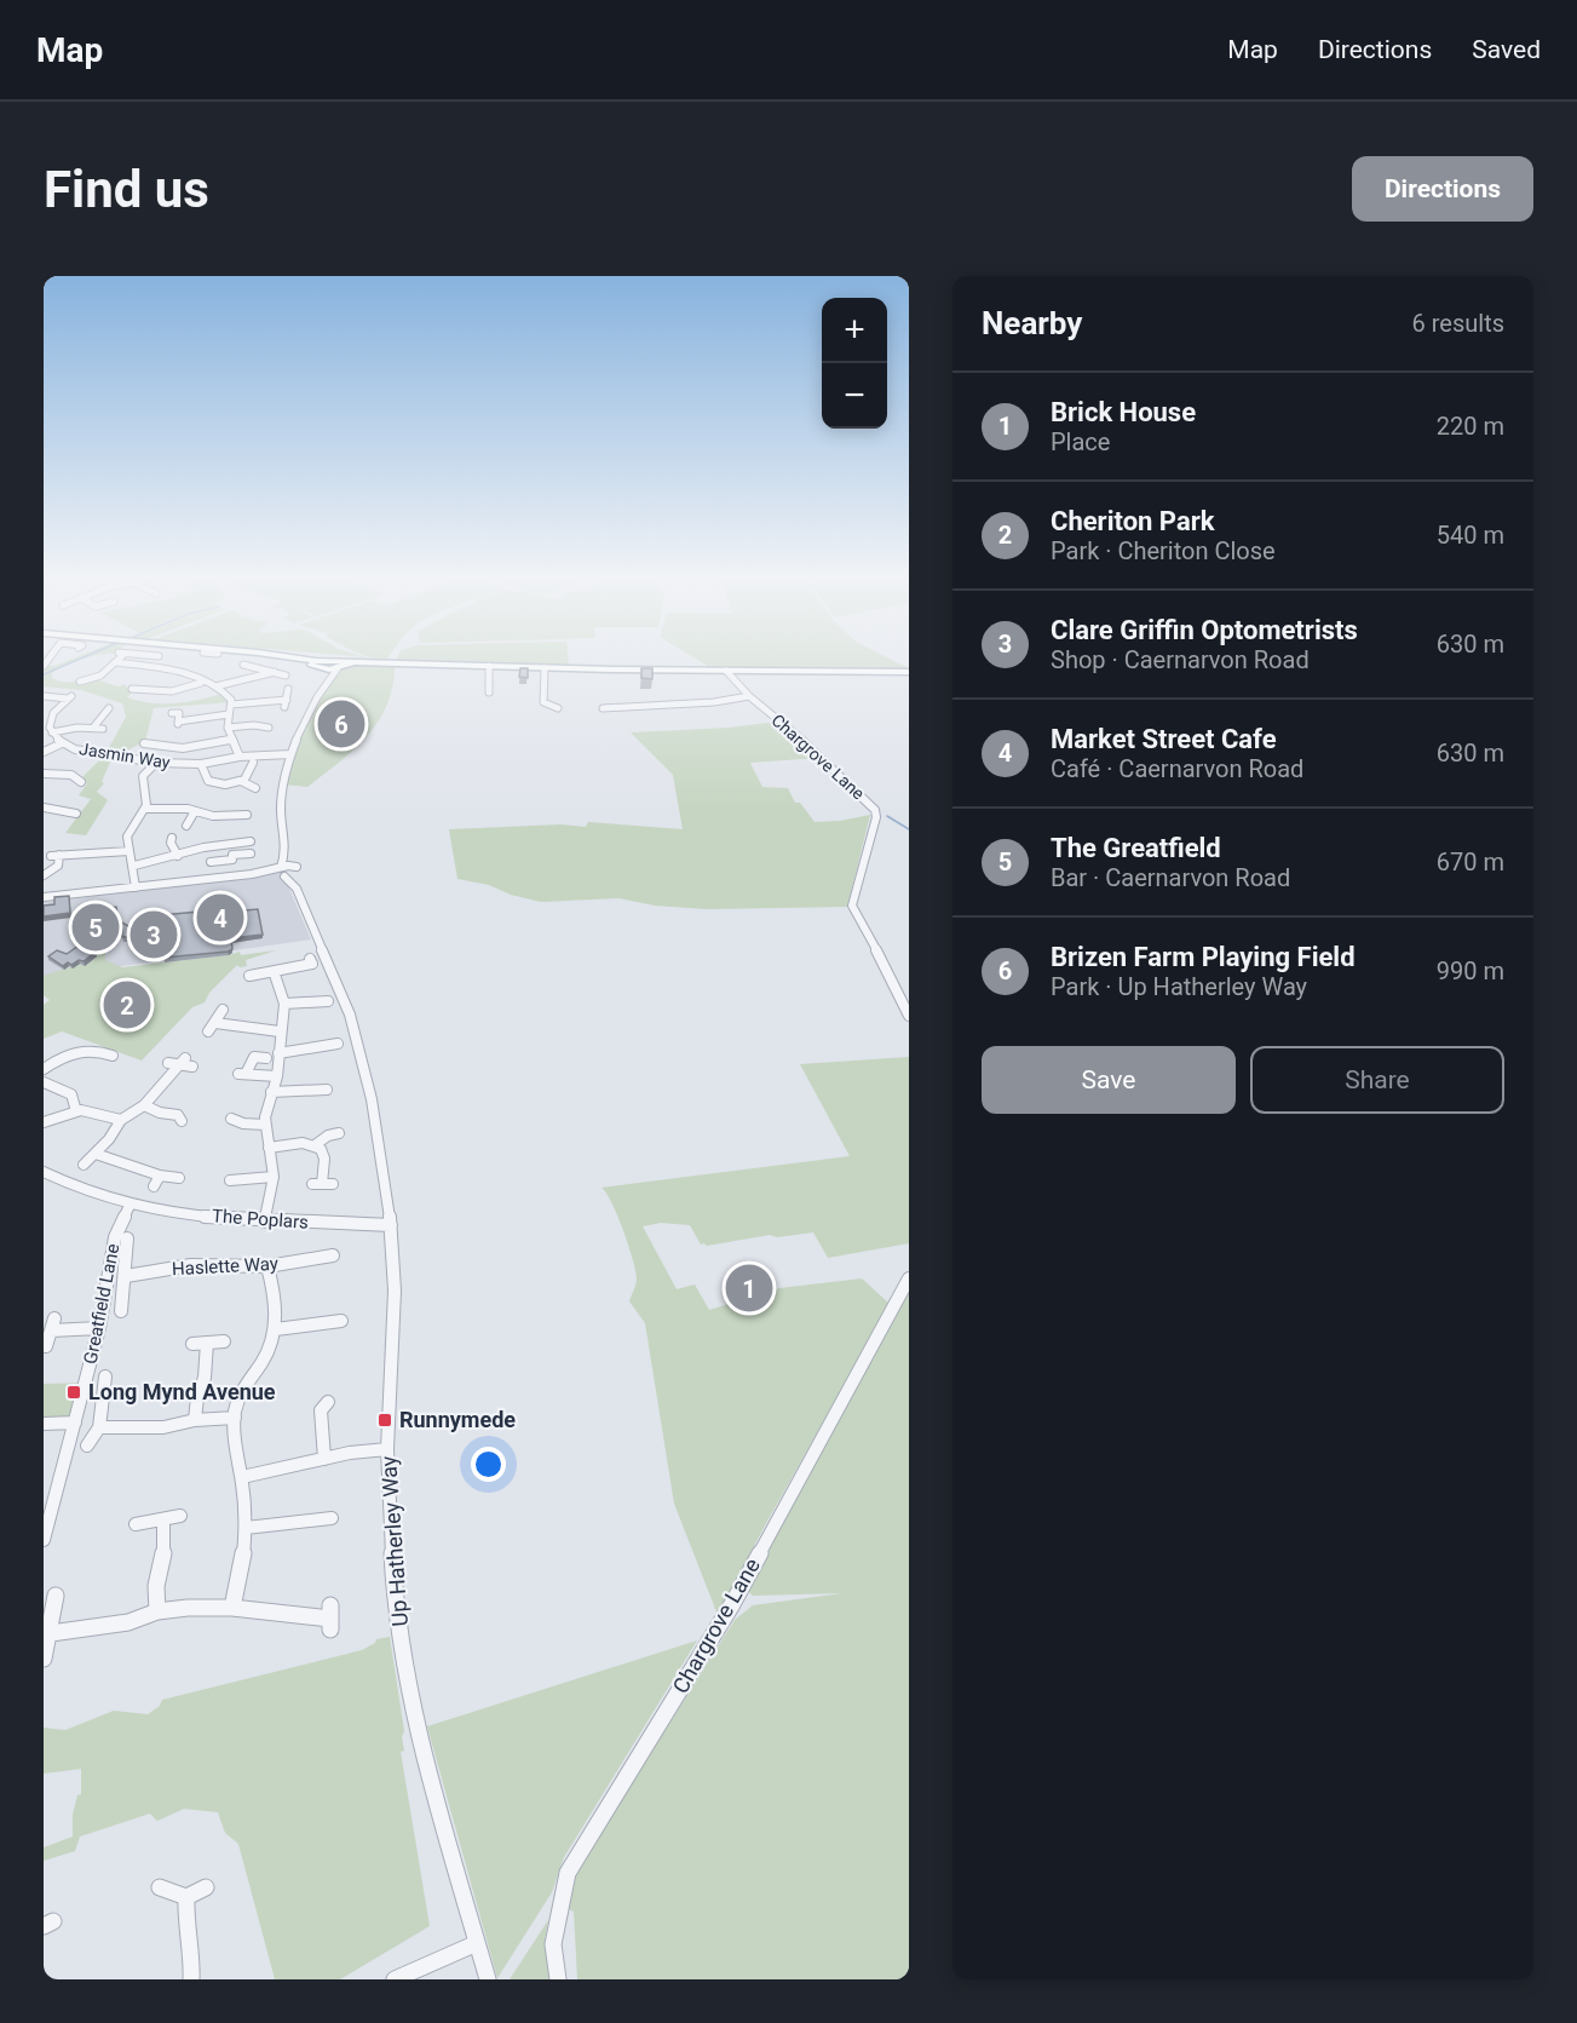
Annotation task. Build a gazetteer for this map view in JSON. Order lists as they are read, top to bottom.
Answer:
{
  "streets": {
    "street": [
      "Jasmin Way",
      "Chargrove Lane",
      "The Poplars",
      "Haslette Way",
      "Greatfield Lane",
      "Up Hatherley Way"
    ]
  },
  "crossings": [
    ["Jasmin Way", "Up Hatherley Way"],
    ["The Poplars", "Greatfield Lane"],
    ["The Poplars", "Up Hatherley Way"]
  ],
  "places": {
    "transit": ["Long Mynd Avenue", "Runnymede"]
  },
  "page": {
    "header": "Map",
    "nav": ["Map", "Directions", "Saved"],
    "buttons": [
      "Directions",
      ["Save", "Share"]
    ],
    "title": "Find us",
    "heading": ["Nearby", "6 results"],
    "map_buttons": ["+", "−"],
    "list": [
      {
        "mark": "1",
        "name": "Brick House",
        "note": "Place",
        "value": "220 m"
      },
      {
        "mark": "2",
        "name": "Cheriton Park",
        "note": "Park · Cheriton Close",
        "value": "540 m"
      },
      {
        "mark": "3",
        "name": "Clare Griffin Optometrists",
        "note": "Shop · Caernarvon Road",
        "value": "630 m"
      },
      {
        "mark": "4",
        "name": "Market Street Cafe",
        "note": "Café · Caernarvon Road",
        "value": "630 m"
      },
      {
        "mark": "5",
        "name": "The Greatfield",
        "note": "Bar · Caernarvon Road",
        "value": "670 m"
      },
      {
        "mark": "6",
        "name": "Brizen Farm Playing Field",
        "note": "Park · Up Hatherley Way",
        "value": "990 m"
      }
    ],
    "pins": [
      "6",
      "4",
      "5",
      "3",
      "2",
      "1"
    ]
  }
}
